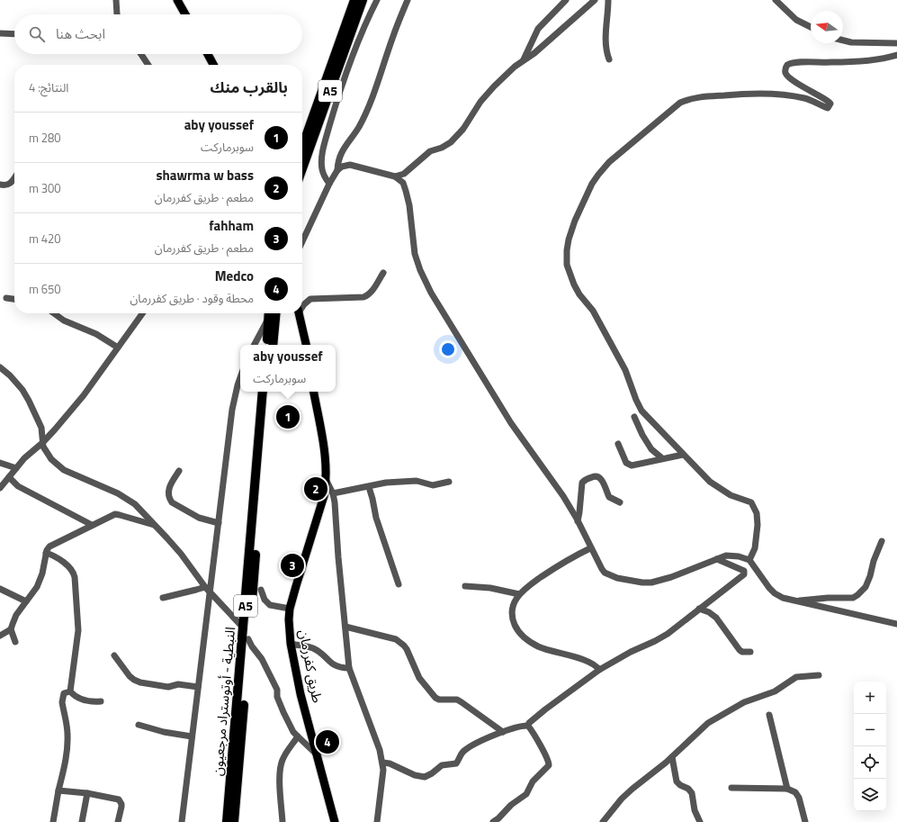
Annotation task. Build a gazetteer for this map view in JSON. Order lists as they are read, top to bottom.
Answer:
{
  "streets": {
    "highway": ["A5", "النبطية - أوتوستراد مرجعيون"],
    "main road": ["طريق كفررمان"]
  },
  "north": "left",
  "page": {
    "search": "ابحث هنا",
    "heading": ["بالقرب منك", "النتائج: 4"],
    "list": [
      {
        "mark": "1",
        "name": "aby youssef",
        "note": "سوبرماركت",
        "value": "280 m"
      },
      {
        "mark": "2",
        "name": "shawrma w bass",
        "note": "مطعم · طريق كفررمان",
        "value": "300 m"
      },
      {
        "mark": "3",
        "name": "fahham",
        "note": "مطعم · طريق كفررمان",
        "value": "420 m"
      },
      {
        "mark": "4",
        "name": "Medco",
        "note": "محطة وقود · طريق كفررمان",
        "value": "650 m"
      }
    ],
    "popup": ["aby youssef", "سوبرماركت"],
    "pins": [
      "1",
      "2",
      "3",
      "4"
    ],
    "map_buttons": ["+", "−"]
  }
}
